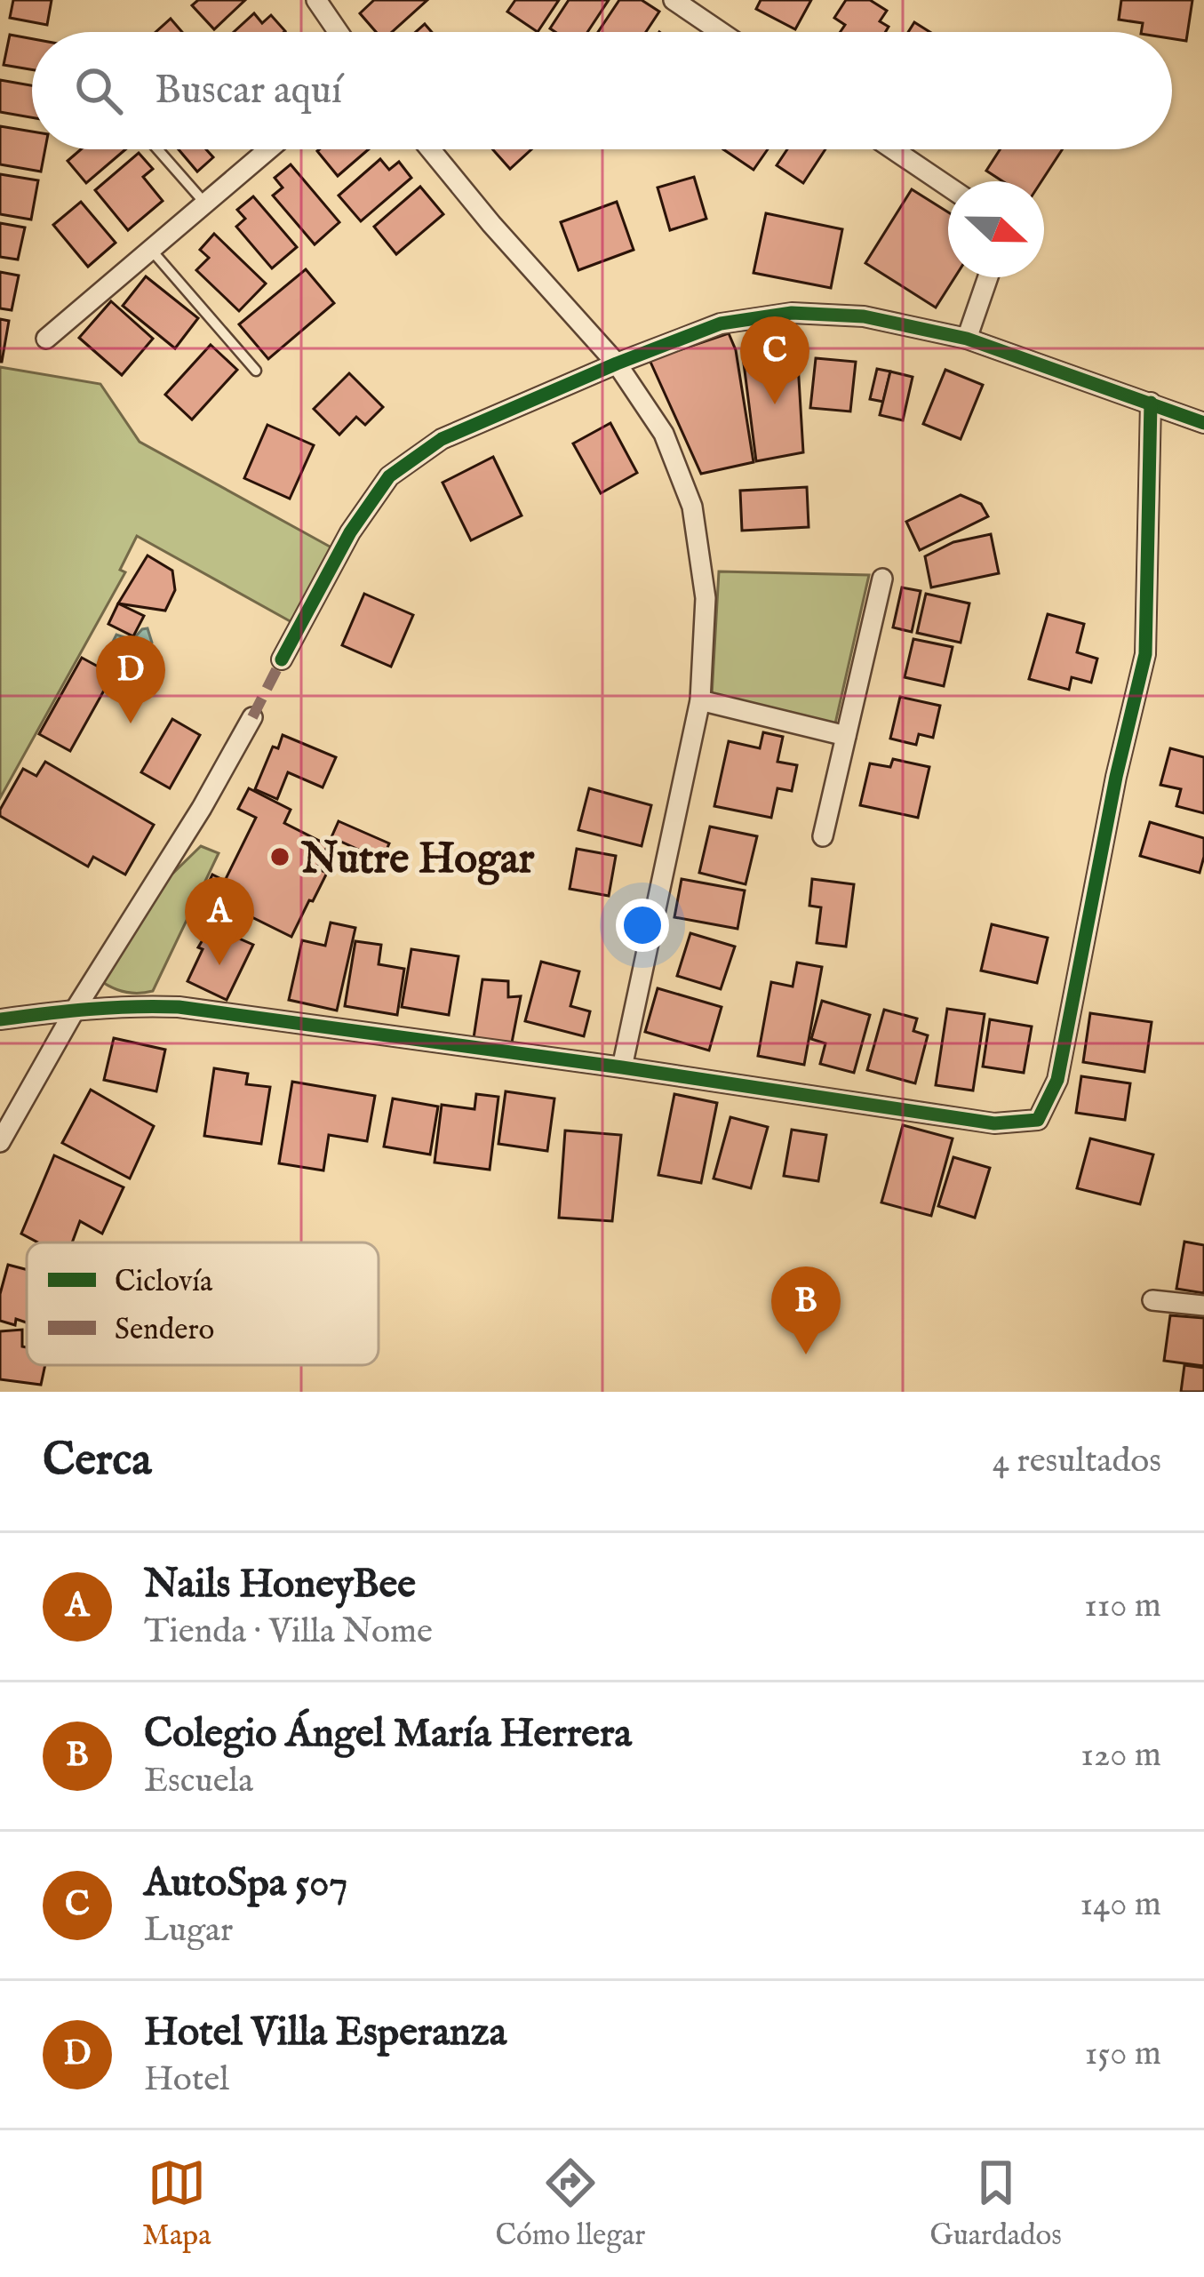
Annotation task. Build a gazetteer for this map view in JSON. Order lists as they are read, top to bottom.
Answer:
{
  "places": ["Nutre Hogar"],
  "legend": ["Ciclovía", "Sendero"],
  "north": "right",
  "page": {
    "search": "Buscar aquí",
    "pins": [
      "C",
      "D",
      "A",
      "B"
    ],
    "heading": ["Cerca", "4 resultados"],
    "list": [
      {
        "mark": "A",
        "name": "Nails HoneyBee",
        "note": "Tienda · Villa Nome",
        "value": "110 m"
      },
      {
        "mark": "B",
        "name": "Colegio Ángel María Herrera",
        "note": "Escuela",
        "value": "120 m"
      },
      {
        "mark": "C",
        "name": "AutoSpa 507",
        "note": "Lugar",
        "value": "140 m"
      },
      {
        "mark": "D",
        "name": "Hotel Villa Esperanza",
        "note": "Hotel",
        "value": "150 m"
      }
    ],
    "nav": ["Mapa", "Cómo llegar", "Guardados"]
  }
}
